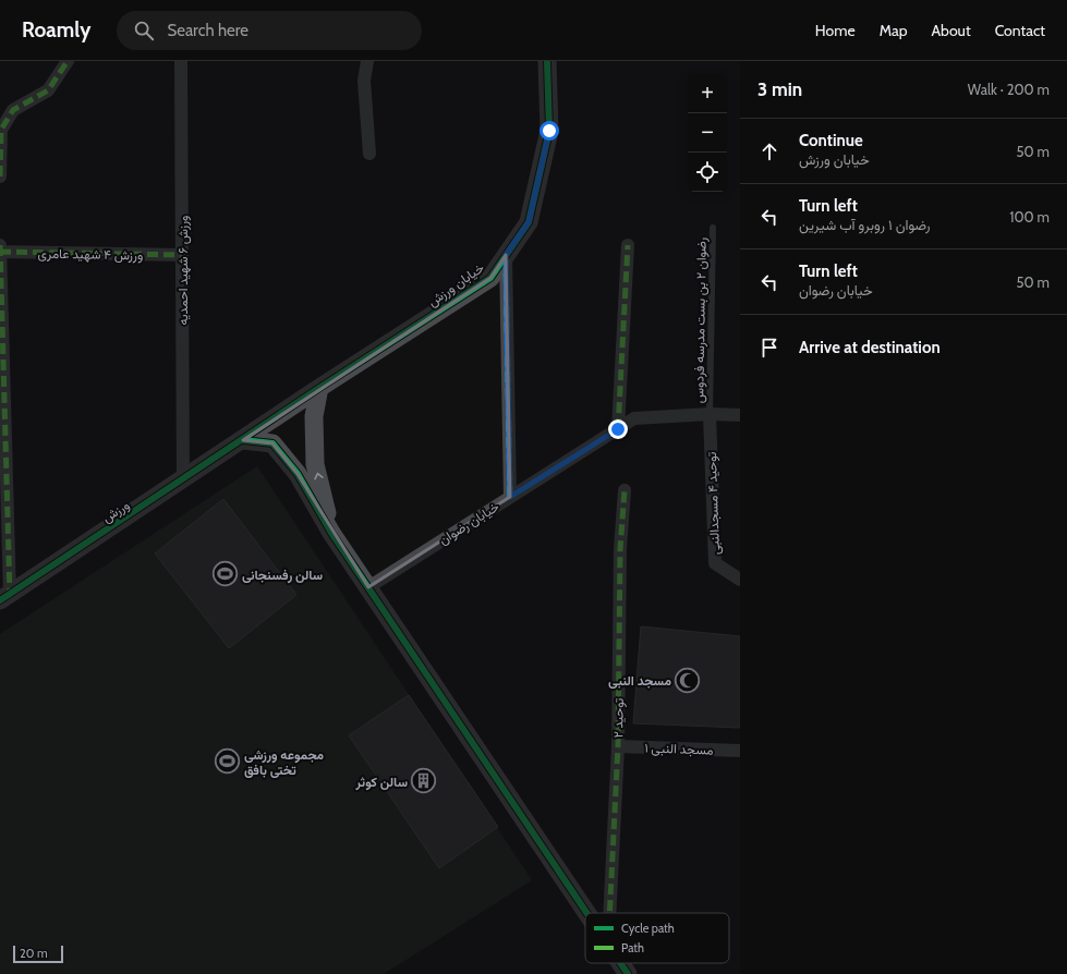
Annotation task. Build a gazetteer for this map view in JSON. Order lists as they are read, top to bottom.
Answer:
{
  "streets": {
    "street": [
      "ورزش ۴ شهید عامری",
      "ورزش ۶ شهید احمدیه",
      "خیابان ورزش",
      "توحید ۴ مسجدالنبی",
      "ورزش",
      "خیابان رضوان",
      "توحید ۲",
      "مسجد النبی ۱"
    ],
    "lane": ["رضوان ۲ بن بست مدرسه فردوس"]
  },
  "crossings": [
    ["ورزش ۴ شهید عامری", "ورزش ۶ شهید احمدیه"],
    ["ورزش ۶ شهید احمدیه", "ورزش"],
    ["خیابان ورزش", "ورزش"],
    ["رضوان ۲ بن بست مدرسه فردوس", "توحید ۴ مسجدالنبی"],
    ["رضوان ۲ بن بست مدرسه فردوس", "خیابان رضوان"],
    ["توحید ۴ مسجدالنبی", "خیابان رضوان"],
    ["توحید ۲", "مسجد النبی ۱"]
  ],
  "places": {
    "sports": ["سالن رفسنجانی", "مجموعه ورزشی تختی بافق"],
    "mosque": ["مسجد النبی"],
    "building": ["سالن کوثر"]
  },
  "legend": ["Cycle path", "Path"],
  "scale_bar": "20 m",
  "page": {
    "header": "Roamly",
    "search": "Search here",
    "nav": [
      "Home",
      "Map",
      "About",
      "Contact"
    ],
    "heading": ["3 min", "Walk · 200 m"],
    "map_buttons": ["+", "−"],
    "list": [
      ["Continue", "خیابان ورزش", "50 m"],
      ["Turn left", "رضوان ۱ روبرو آب شیرین", "100 m"],
      ["Turn left", "خیابان رضوان", "50 m"],
      "Arrive at destination"
    ],
    "scale": "20 m"
  }
}
